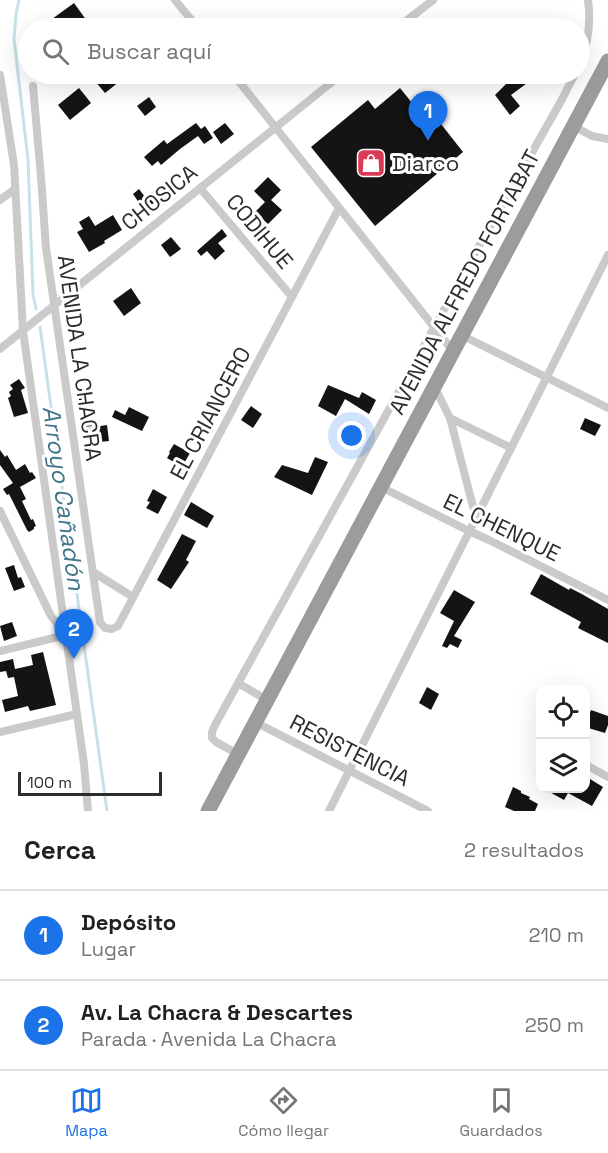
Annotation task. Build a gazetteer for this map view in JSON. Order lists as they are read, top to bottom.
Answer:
{
  "streets": {
    "highway": ["AVENIDA ALFREDO FORTABAT"],
    "street": [
      "CHOSICA",
      "CODIHUE",
      "AVENIDA LA CHACRA",
      "EL CRIANCERO",
      "EL CHENQUE",
      "RESISTENCIA"
    ]
  },
  "crossings": [
    ["CHOSICA", "CODIHUE"],
    ["CHOSICA", "AVENIDA LA CHACRA"],
    ["CODIHUE", "EL CRIANCERO"],
    ["AVENIDA ALFREDO FORTABAT", "EL CHENQUE"],
    ["AVENIDA ALFREDO FORTABAT", "RESISTENCIA"],
    ["AVENIDA LA CHACRA", "EL CRIANCERO"]
  ],
  "water": ["Arroyo Cañadón"],
  "places": {
    "shop": ["Diarco"]
  },
  "scale_bar": "100 m",
  "page": {
    "search": "Buscar aquí",
    "pins": ["1", "2"],
    "scale": "100 m",
    "heading": ["Cerca", "2 resultados"],
    "list": [
      {
        "mark": "1",
        "name": "Depósito",
        "note": "Lugar",
        "value": "210 m"
      },
      {
        "mark": "2",
        "name": "Av. La Chacra & Descartes",
        "note": "Parada · Avenida La Chacra",
        "value": "250 m"
      }
    ],
    "nav": ["Mapa", "Cómo llegar", "Guardados"]
  }
}
